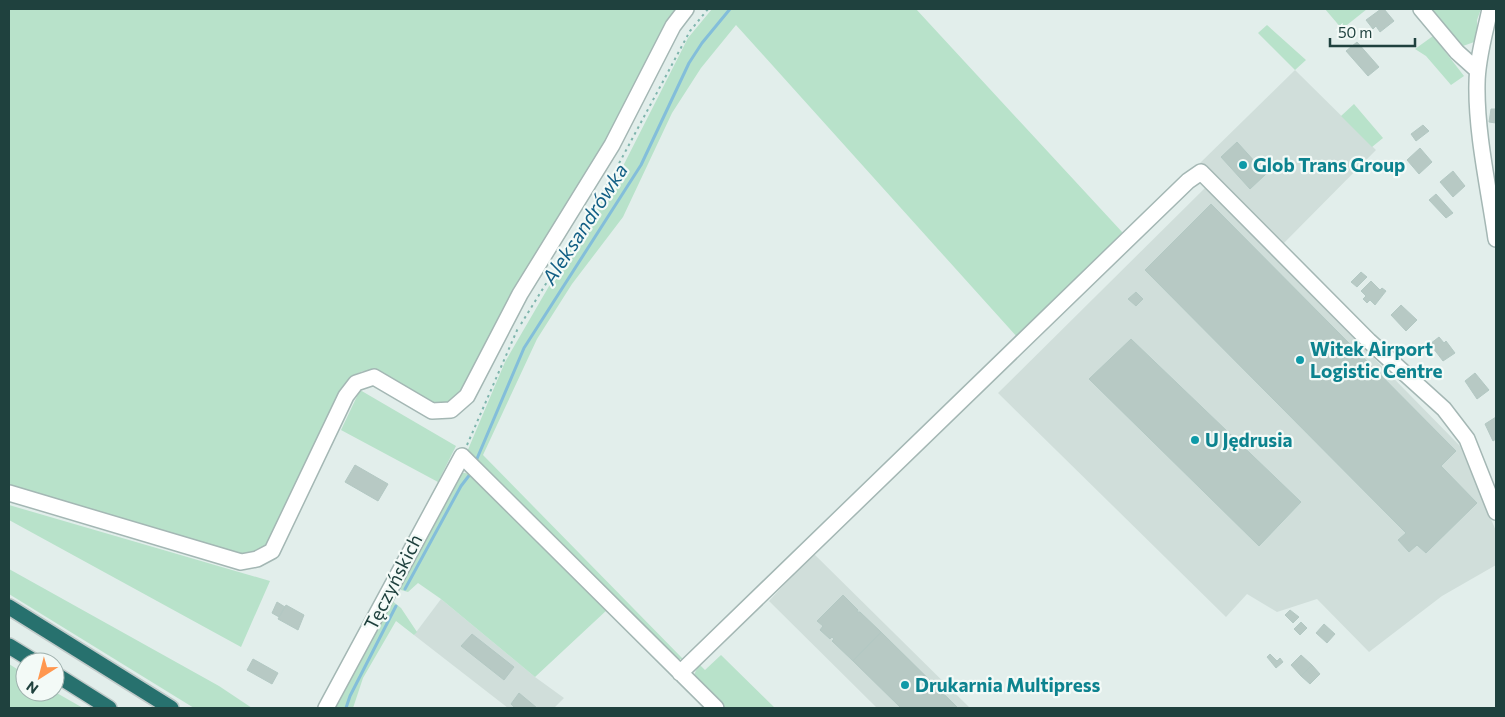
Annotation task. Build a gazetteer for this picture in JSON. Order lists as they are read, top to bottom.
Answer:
{
  "streets": {
    "street": ["Tęczyńskich"]
  },
  "water": ["Aleksandrówka"],
  "places": [
    "Glob Trans Group",
    "Witek Airport Logistic Centre",
    "U Jędrusia",
    "Drukarnia Multipress"
  ],
  "scale_bar": "50 m",
  "north": "bottom left"
}
